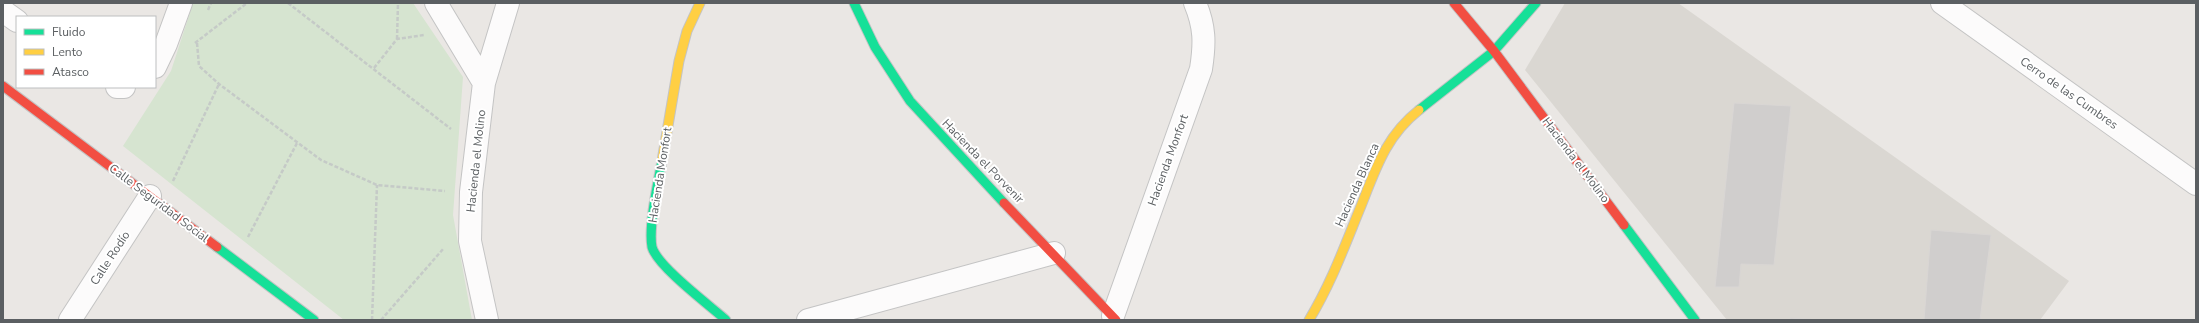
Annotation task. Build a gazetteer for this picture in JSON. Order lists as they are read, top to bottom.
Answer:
{
  "streets": {
    "street": [
      "Cerro de las Cumbres",
      "Hacienda Monfort",
      "Hacienda el Molino",
      "Hacienda el Porvenir",
      "Hacienda Blanca",
      "Calle Seguridad Social",
      "Calle Rodío"
    ]
  },
  "crossings": [
    ["Hacienda Monfort", "Hacienda el Porvenir"],
    ["Hacienda el Molino", "Hacienda Blanca"],
    ["Calle Seguridad Social", "Calle Rodío"]
  ],
  "legend": ["Fluido", "Lento", "Atasco"]
}
